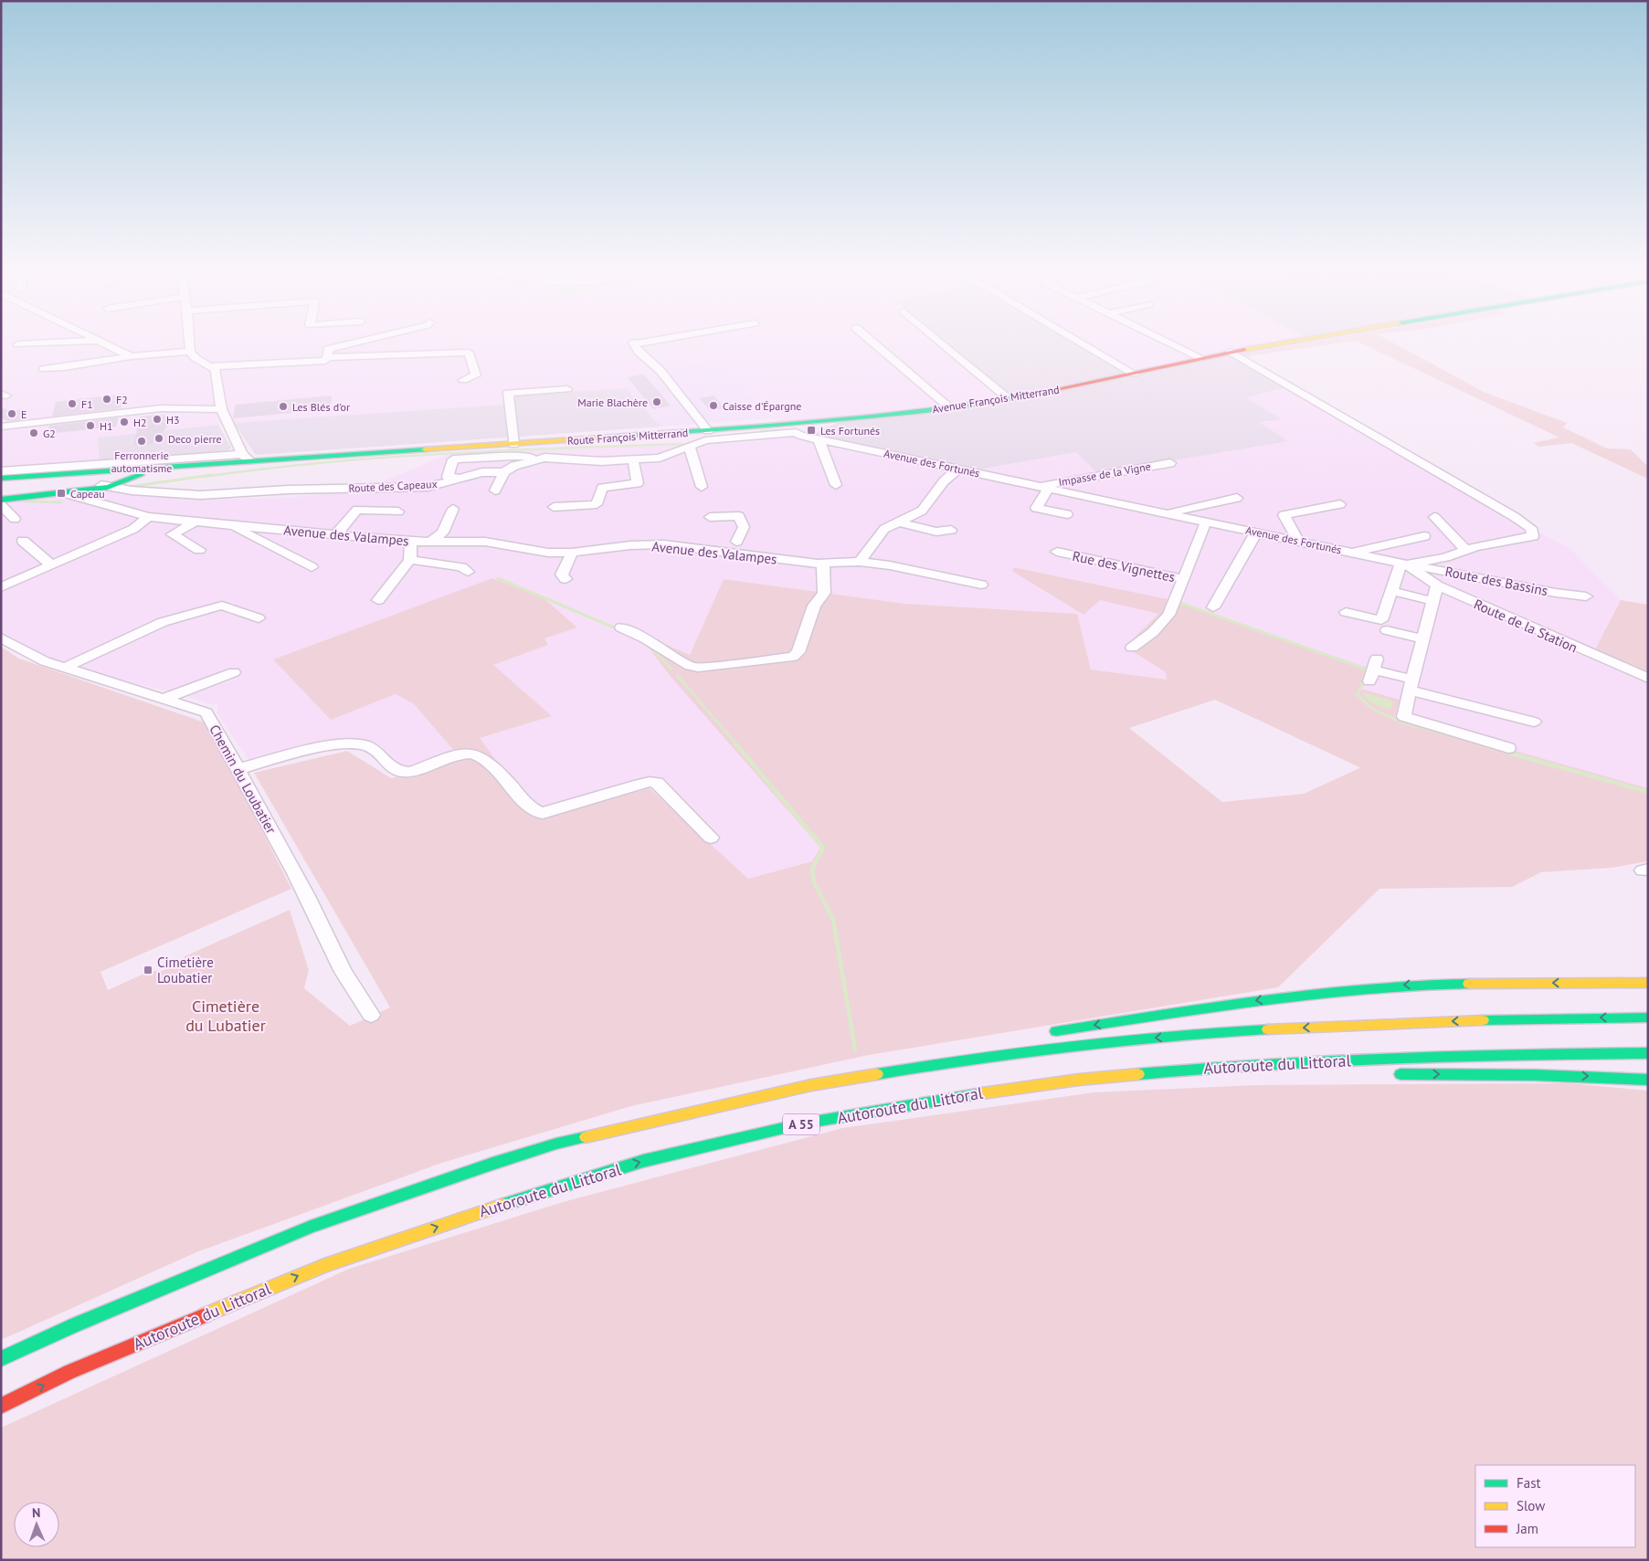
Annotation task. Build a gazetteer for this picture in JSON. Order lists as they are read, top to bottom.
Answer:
{
  "streets": {
    "main road": [
      "Avenue François Mitterrand",
      "Route François Mitterrand",
      "Autoroute du Littoral",
      "A 55"
    ],
    "street": [
      "Avenue des Fortunés",
      "Impasse de la Vigne",
      "Route des Capeaux",
      "Avenue des Valampes",
      "Rue des Vignettes",
      "Route des Bassins",
      "Route de la Station",
      "Chemin du Loubatier"
    ]
  },
  "crossings": [
    ["Avenue François Mitterrand", "Route François Mitterrand"],
    ["Avenue François Mitterrand", "Avenue des Fortunés"],
    ["Route François Mitterrand", "Avenue des Fortunés"],
    ["Route François Mitterrand", "Route des Capeaux"],
    ["Avenue des Fortunés", "Impasse de la Vigne"],
    ["Avenue des Fortunés", "Route des Capeaux"],
    ["Avenue des Fortunés", "Rue des Vignettes"],
    ["Avenue des Fortunés", "Route des Bassins"],
    ["Avenue des Fortunés", "Route de la Station"],
    ["Route des Bassins", "Route de la Station"]
  ],
  "parks": ["Cimetière du Lubatier"],
  "places": {
    "other": [
      "F2",
      "Marie Blachère",
      "F1",
      "Caisse d'Épargne",
      "Les Blés d'or",
      "E",
      "H3",
      "H2",
      "H1",
      "G2",
      "Deco pierre",
      "Ferronnerie automatisme"
    ],
    "transit": ["Les Fortunés", "Capeau", "Cimetière Loubatier"]
  },
  "legend": ["Fast", "Slow", "Jam"],
  "north": "top"
}
